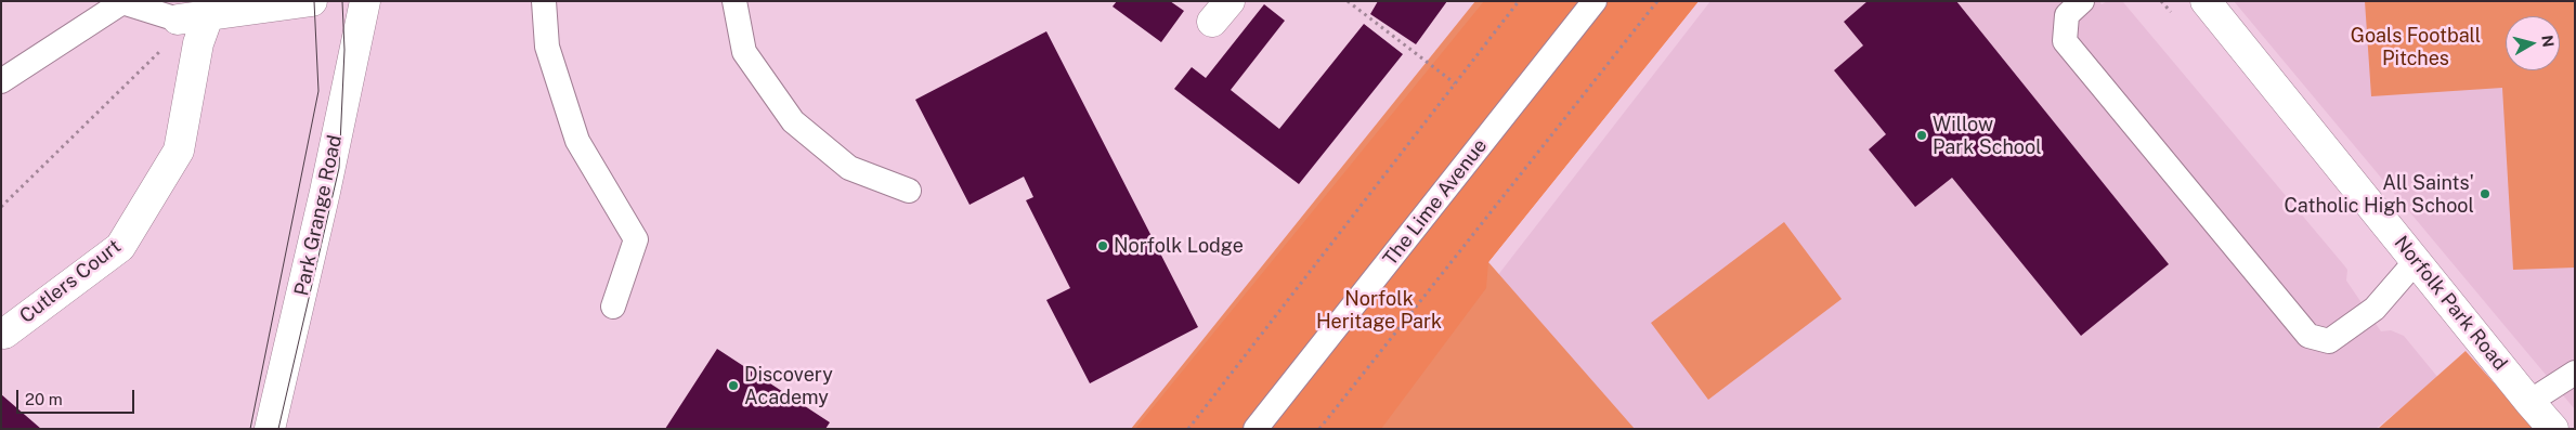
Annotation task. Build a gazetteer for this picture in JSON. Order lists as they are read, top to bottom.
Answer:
{
  "streets": {
    "street": ["Park Grange Road", "Cutlers Court", "Norfolk Park Road"],
    "lane": ["The Lime Avenue"]
  },
  "parks": ["Goals Football Pitches", "Norfolk Heritage Park"],
  "places": [
    "Willow Park School",
    "All Saints' Catholic High School",
    "Norfolk Lodge",
    "Discovery Academy"
  ],
  "scale_bar": "20 m",
  "north": "right"
}
